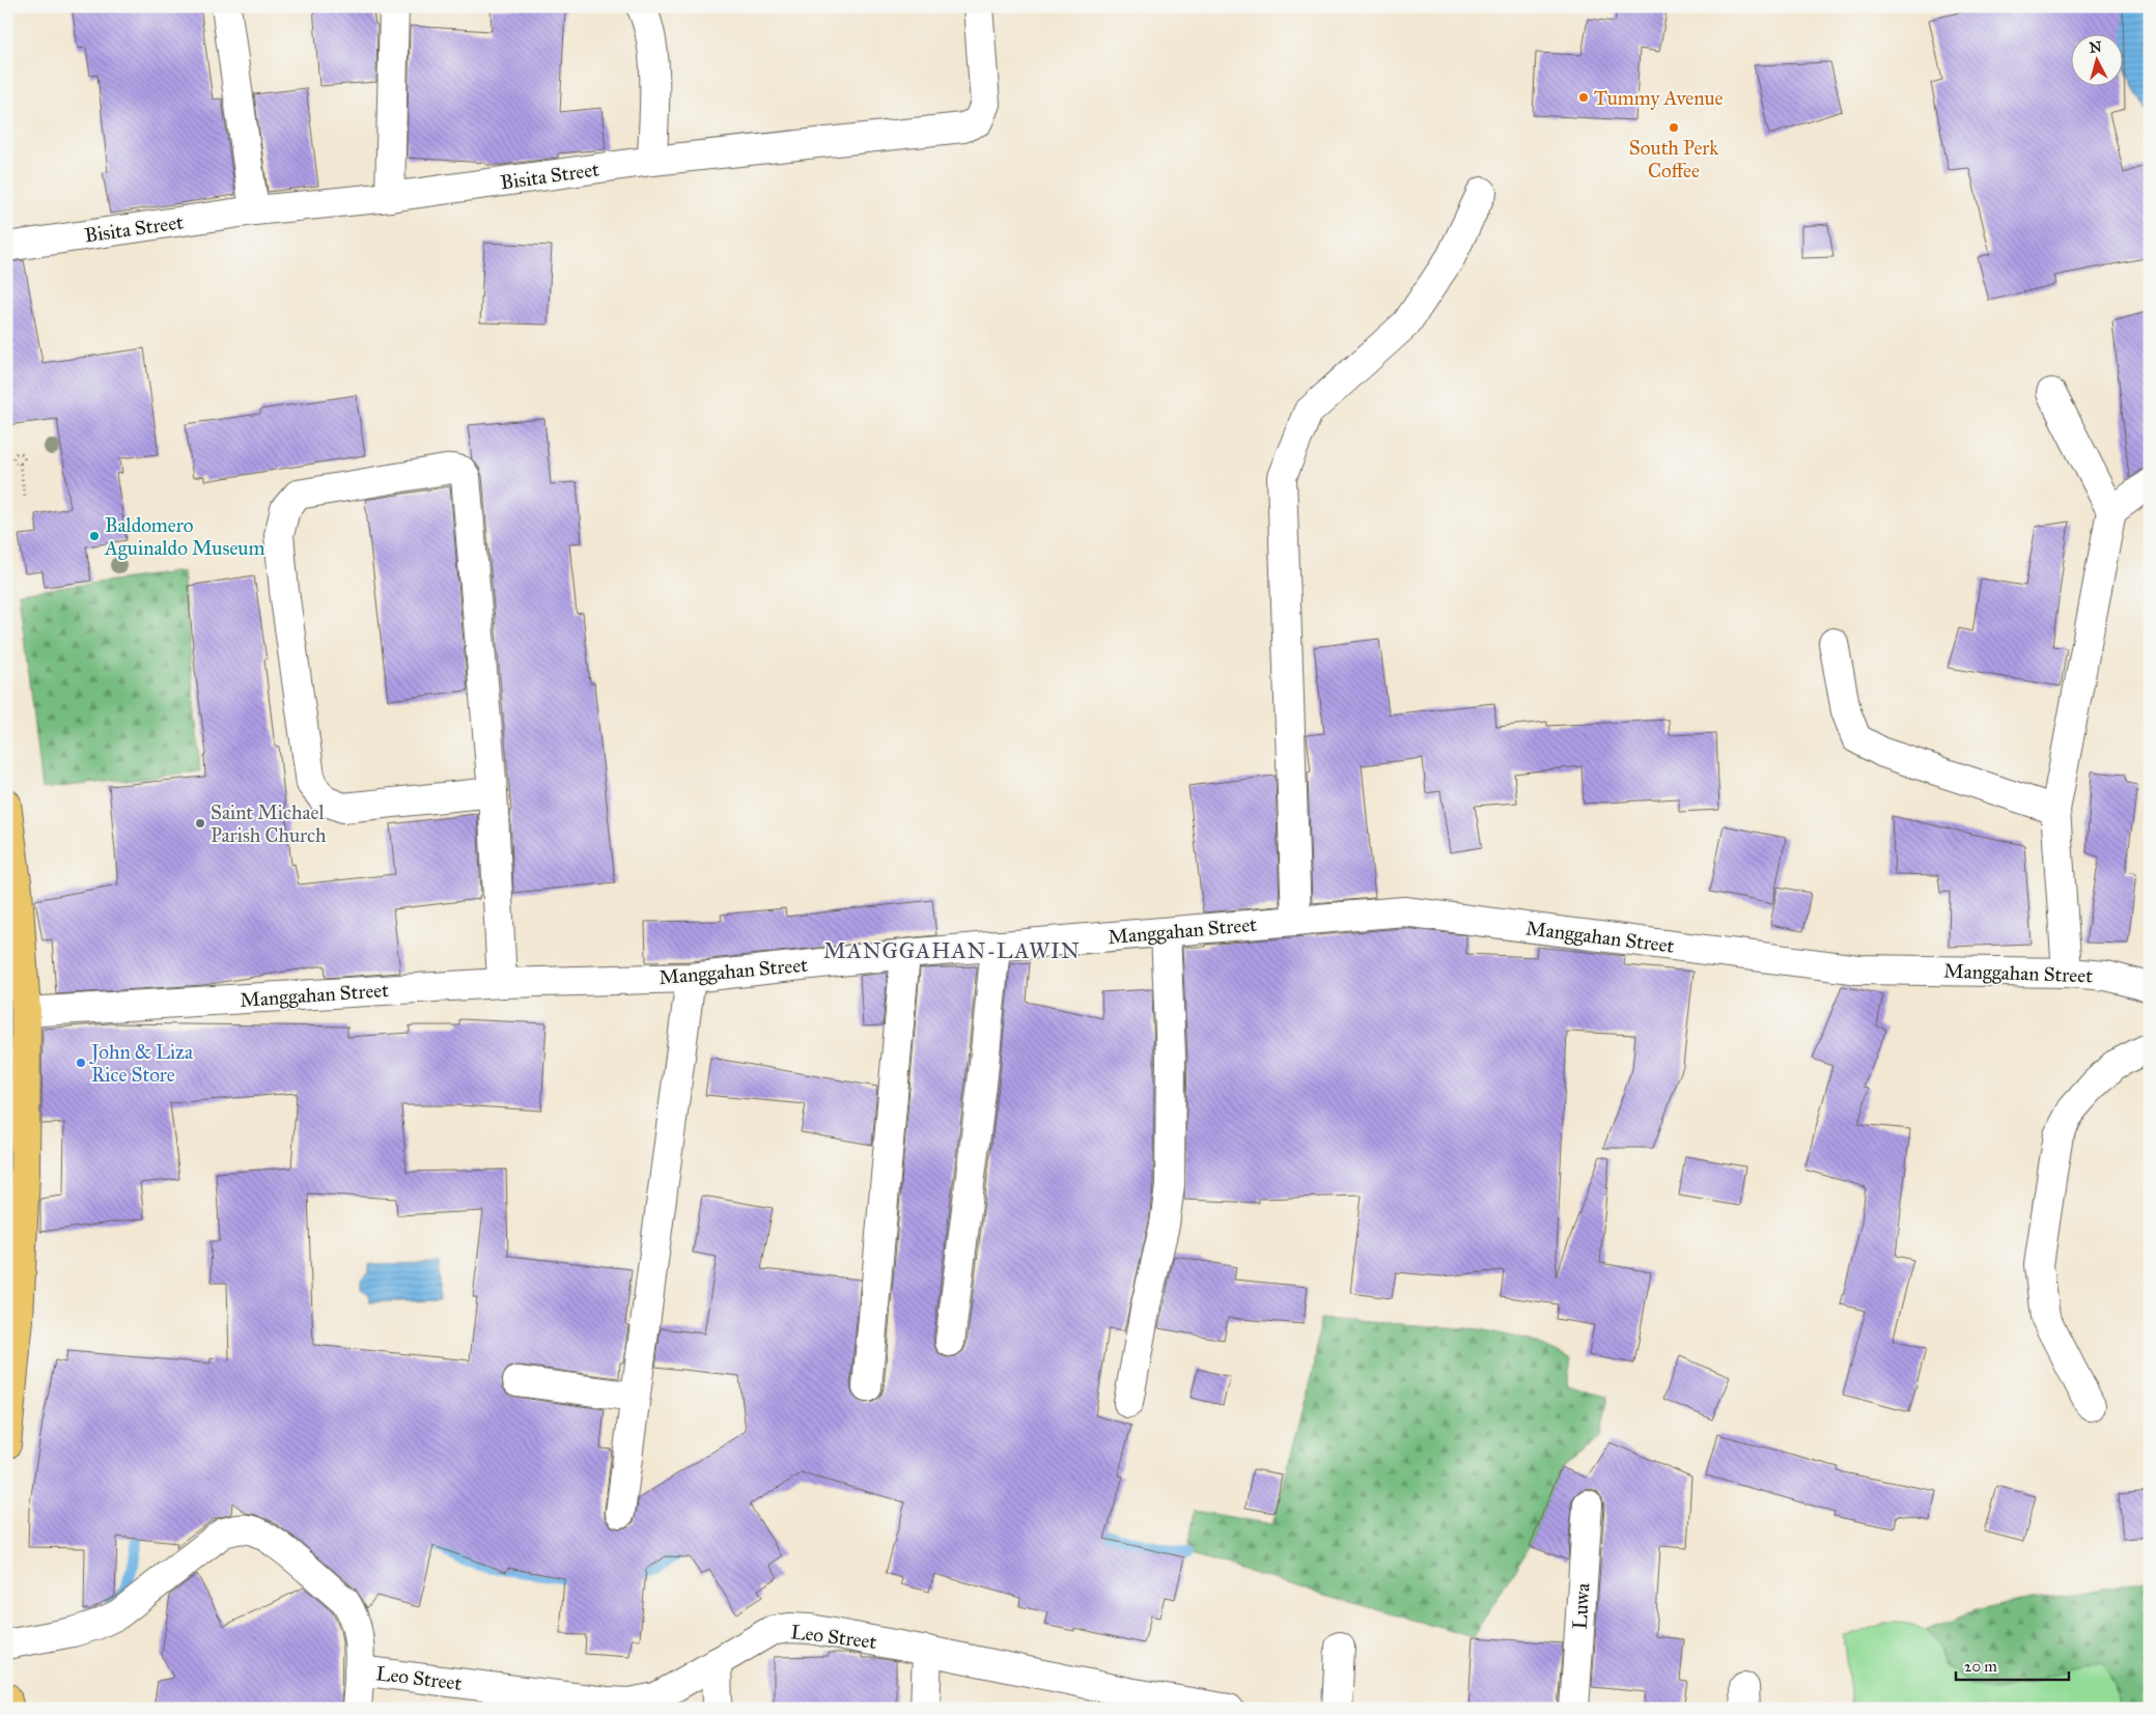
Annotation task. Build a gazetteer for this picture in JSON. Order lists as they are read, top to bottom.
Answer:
{
  "streets": {
    "street": [
      "Bisita Street",
      "Manggahan Street",
      "Luwa",
      "Leo Street"
    ]
  },
  "districts": ["MANGGAHAN-LAWIN"],
  "places": [
    "Tummy Avenue",
    "South Perk Coffee",
    "Baldomero Aguinaldo Museum",
    "Saint Michael Parish Church",
    "John & Liza Rice Store"
  ],
  "scale_bar": "20 m",
  "north": "top"
}
